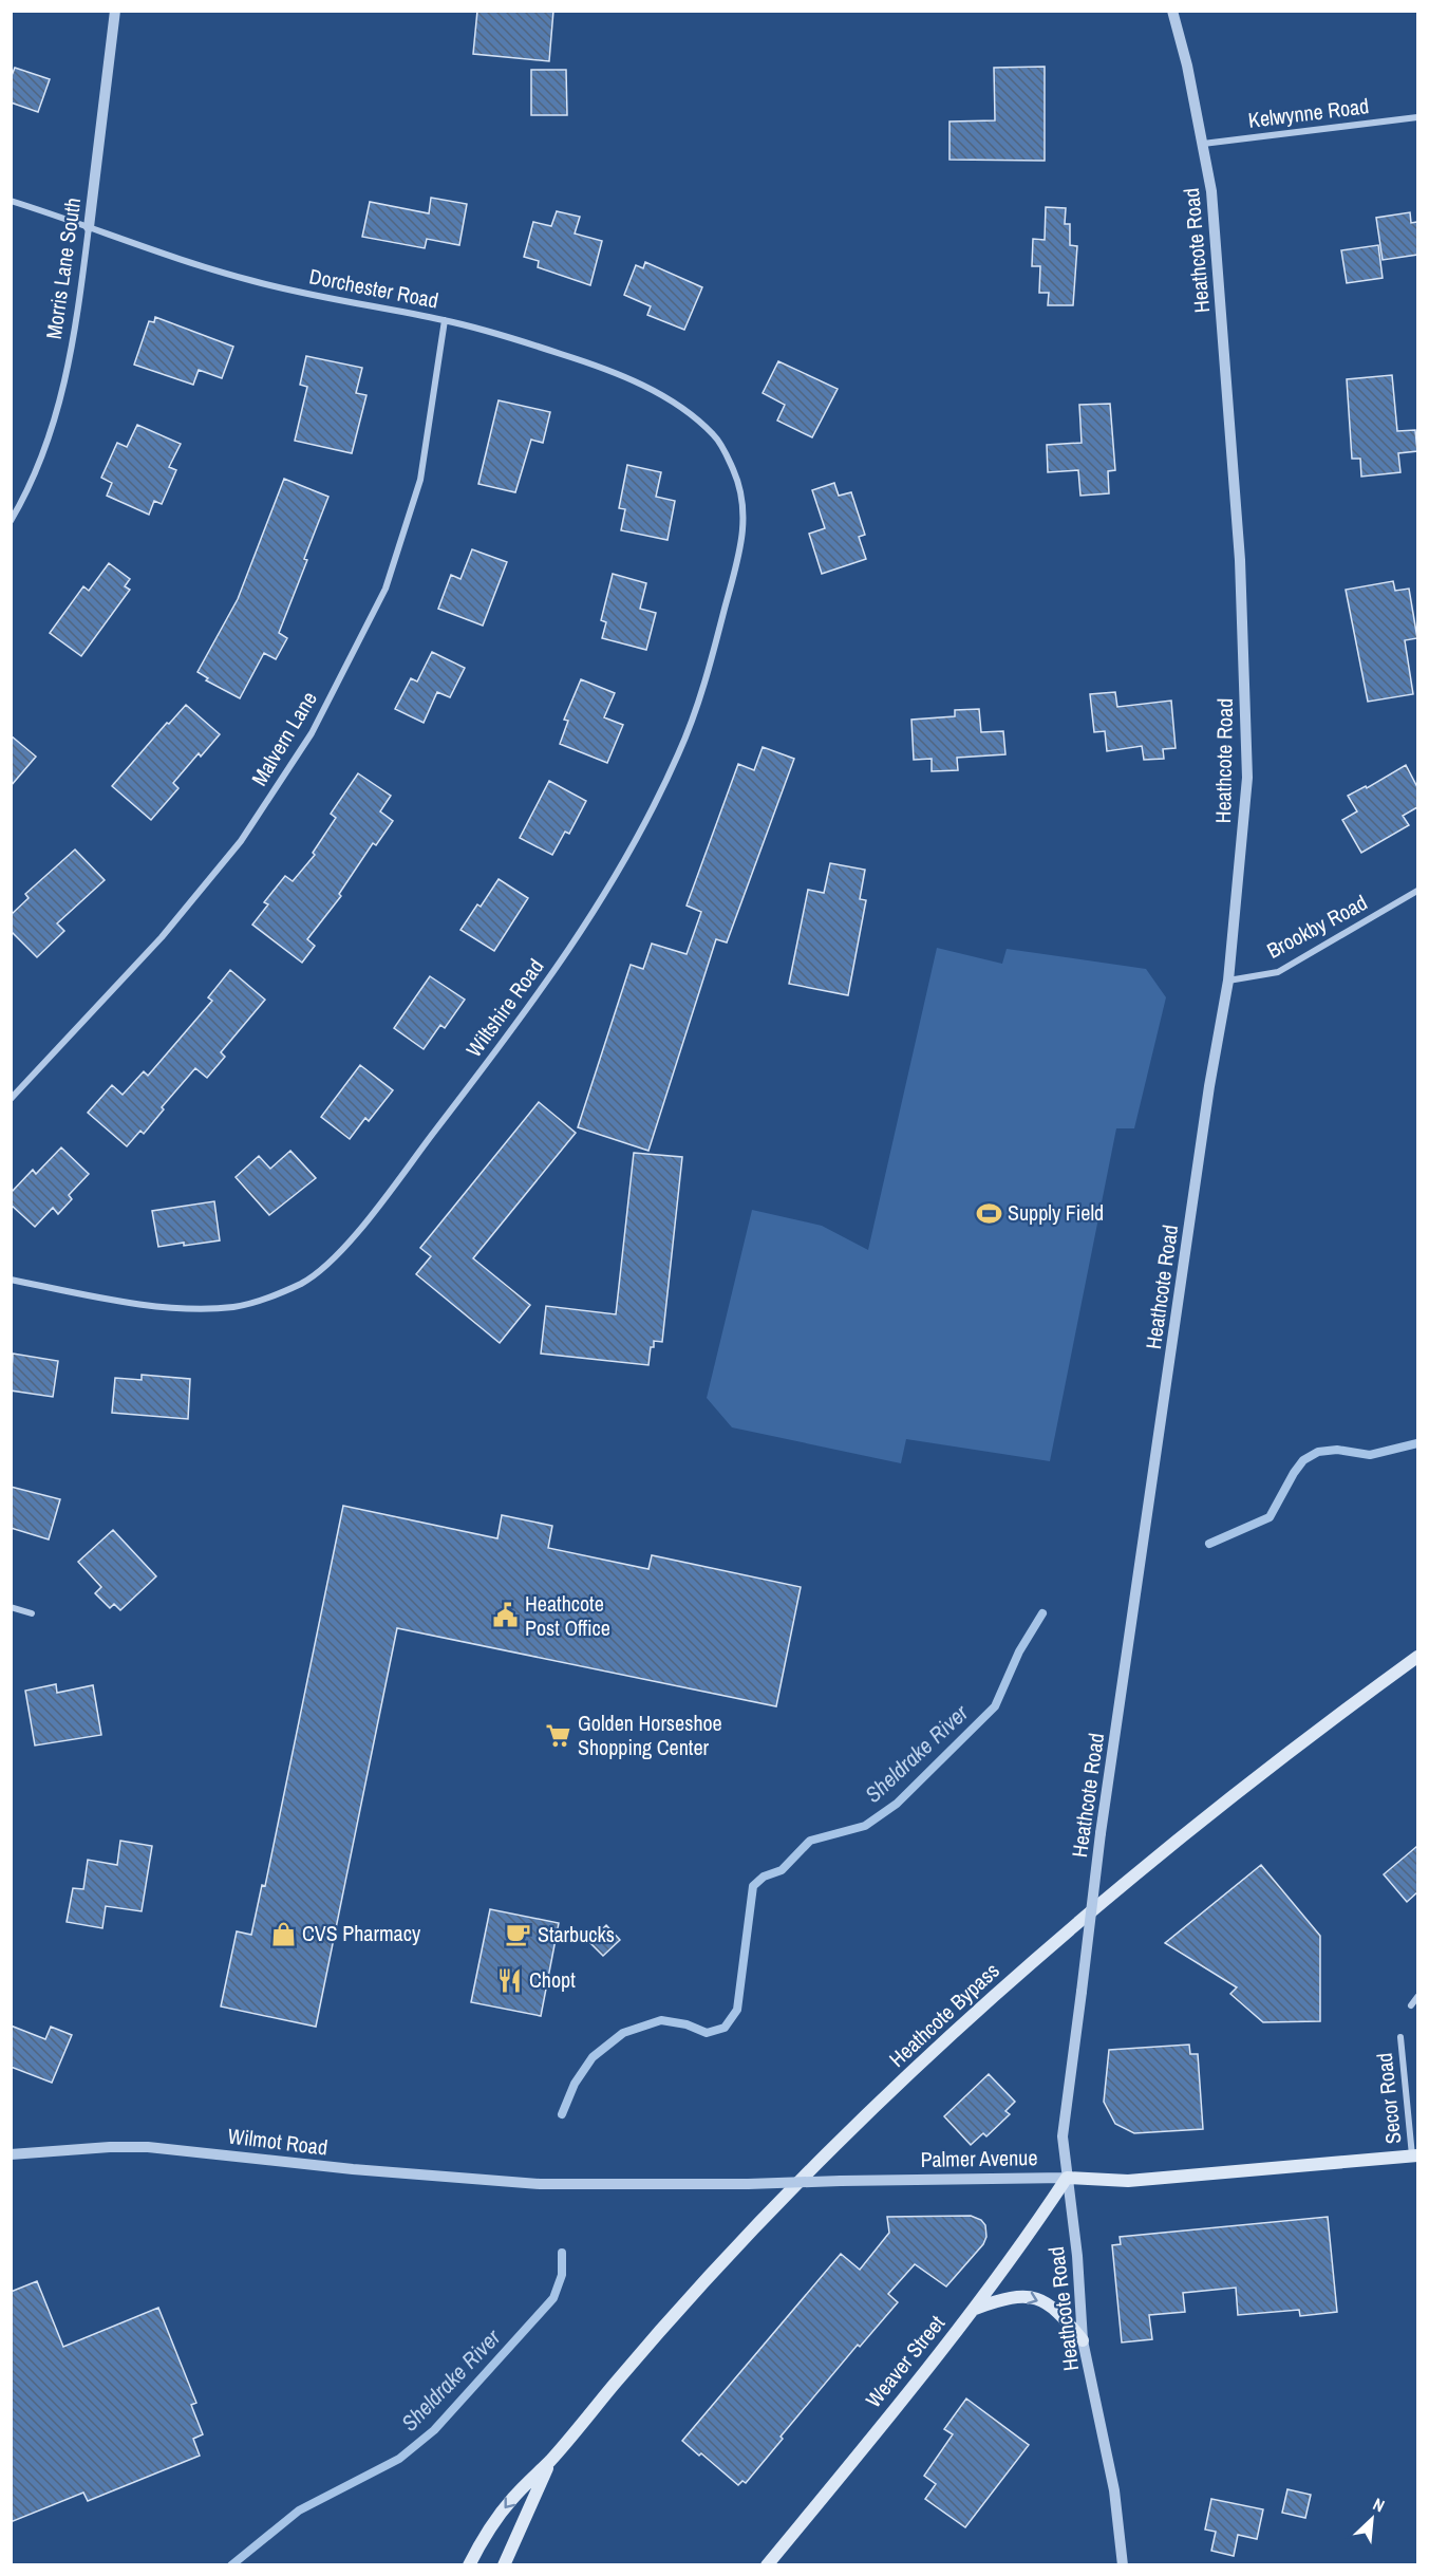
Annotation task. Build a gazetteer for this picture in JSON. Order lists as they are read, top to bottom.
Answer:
{
  "streets": {
    "main road": ["Heathcote Bypass", "Palmer Avenue", "Weaver Street"],
    "street": [
      "Kelwynne Road",
      "Heathcote Road",
      "Morris Lane South",
      "Dorchester Road",
      "Malvern Lane",
      "Brookby Road",
      "Wiltshire Road",
      "Secor Road",
      "Wilmot Road"
    ]
  },
  "crossings": [
    ["Kelwynne Road", "Heathcote Road"],
    ["Heathcote Road", "Brookby Road"],
    ["Heathcote Road", "Palmer Avenue"],
    ["Heathcote Road", "Weaver Street"],
    ["Morris Lane South", "Dorchester Road"],
    ["Dorchester Road", "Malvern Lane"],
    ["Dorchester Road", "Wiltshire Road"],
    ["Secor Road", "Palmer Avenue"],
    ["Wilmot Road", "Palmer Avenue"],
    ["Palmer Avenue", "Weaver Street"]
  ],
  "water": ["Sheldrake River"],
  "places": {
    "sports": ["Supply Field"],
    "public building": ["Heathcote Post Office"],
    "supermarket": ["Golden Horseshoe Shopping Center"],
    "shop": ["CVS Pharmacy"],
    "cafe": ["Starbucks"],
    "restaurant": ["Chopt"]
  },
  "north": "top right"
}
